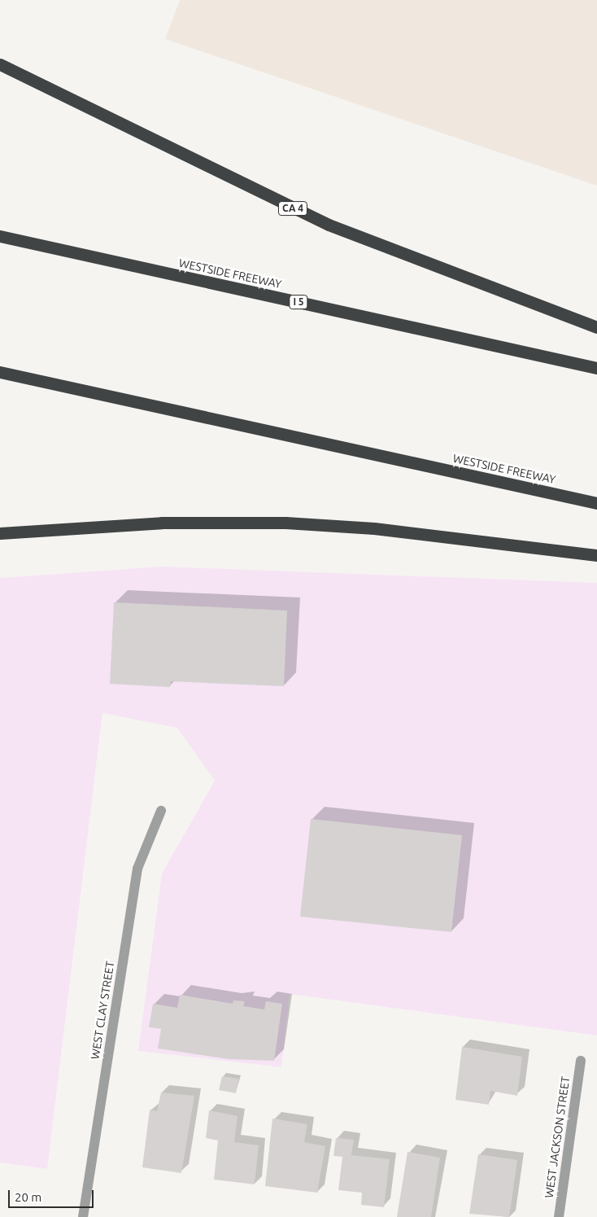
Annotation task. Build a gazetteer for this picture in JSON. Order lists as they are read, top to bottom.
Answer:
{
  "streets": {
    "highway": ["CA 4", "WESTSIDE FREEWAY", "I 5"],
    "street": ["WEST CLAY STREET", "WEST JACKSON STREET"]
  },
  "scale_bar": "20 m"
}
